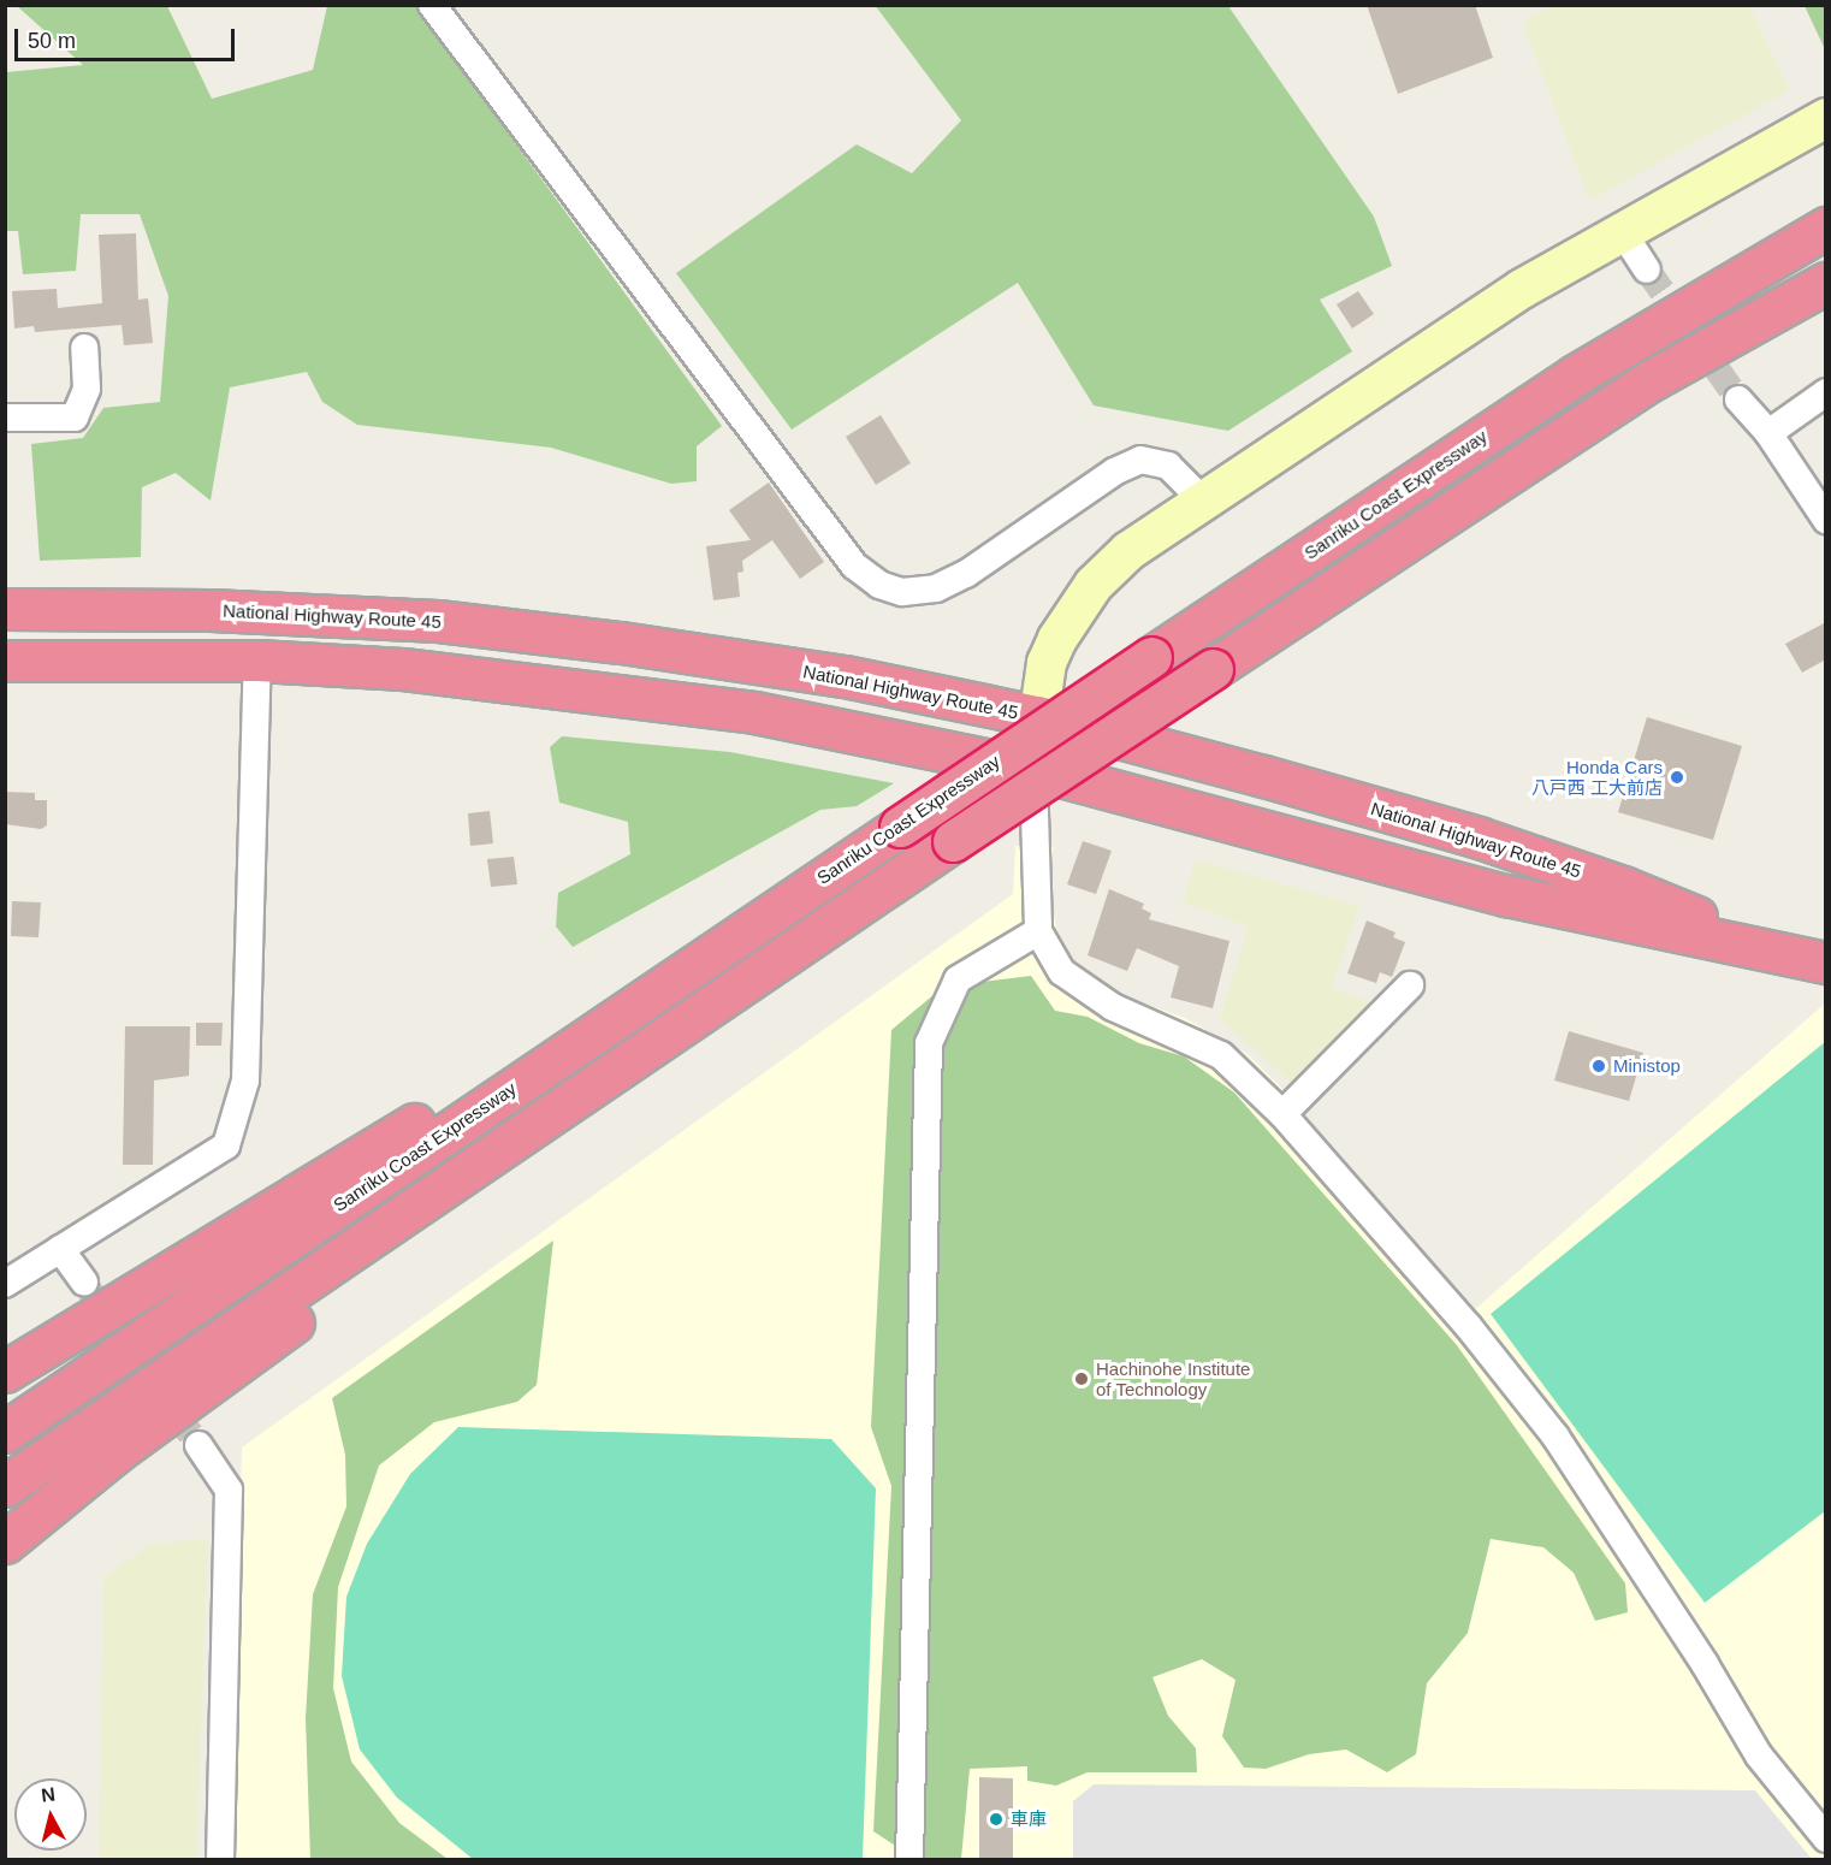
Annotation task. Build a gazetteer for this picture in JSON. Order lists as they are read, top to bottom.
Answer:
{
  "streets": {
    "highway": ["Sanriku Coast Expressway", "National Highway Route 45"]
  },
  "places": [
    "Honda Cars 八戸西 工大前店",
    "Ministop",
    "Hachinohe Institute of Technology",
    "車庫"
  ],
  "scale_bar": "50 m",
  "north": "top"
}
